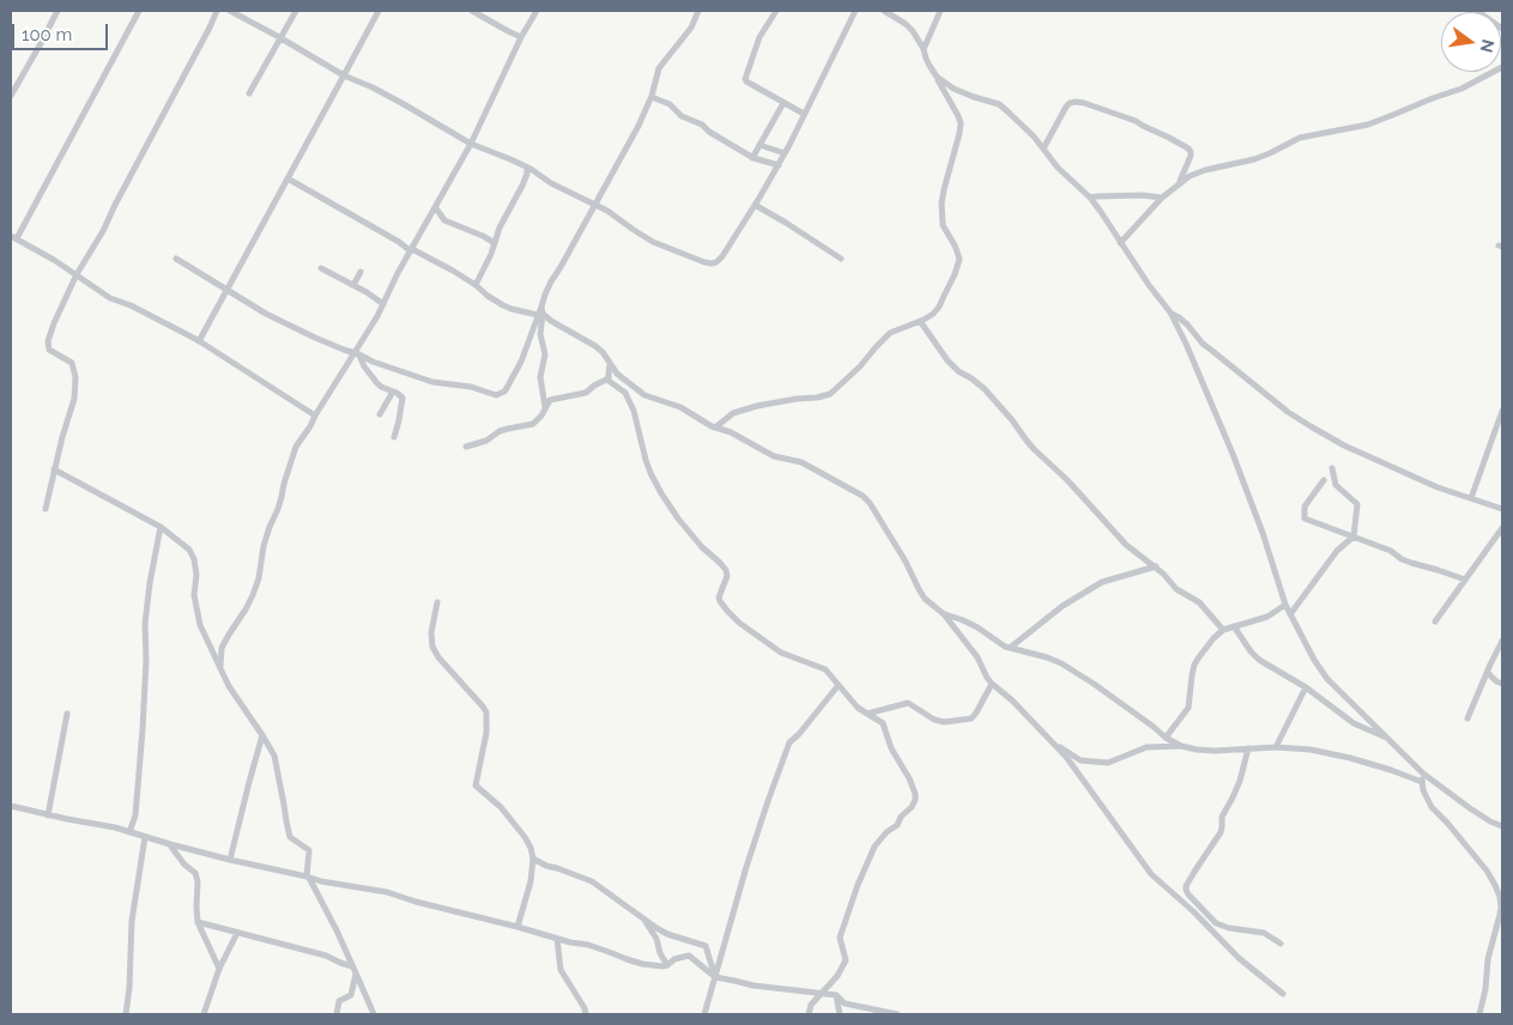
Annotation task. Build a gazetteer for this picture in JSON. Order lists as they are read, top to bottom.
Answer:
{
  "scale_bar": "100 m",
  "north": "right"
}
